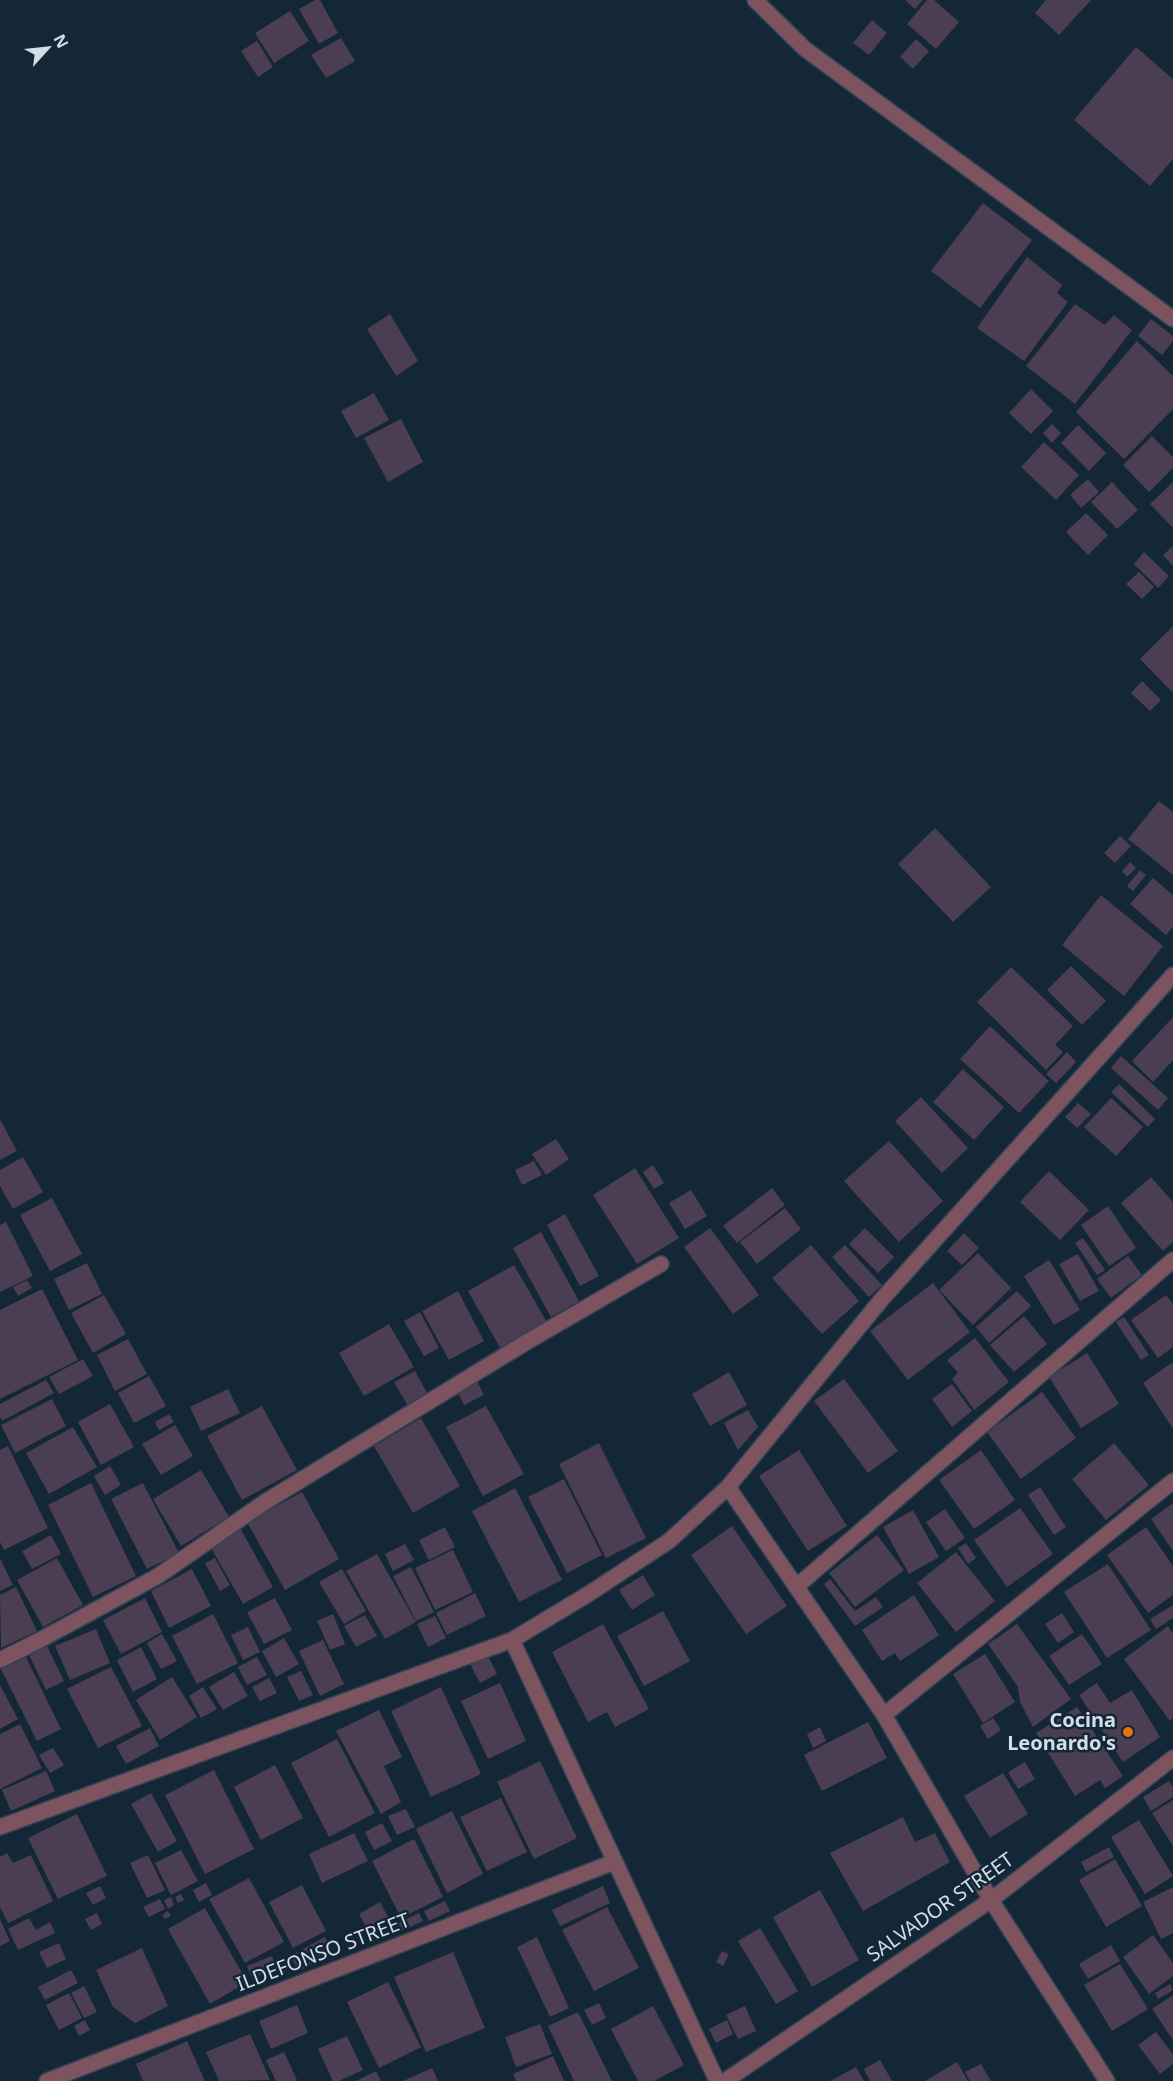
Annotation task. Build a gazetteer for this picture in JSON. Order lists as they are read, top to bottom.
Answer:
{
  "streets": {
    "street": ["SALVADOR STREET", "ILDEFONSO STREET"]
  },
  "places": ["Cocina Leonardo's"],
  "north": "top right"
}
